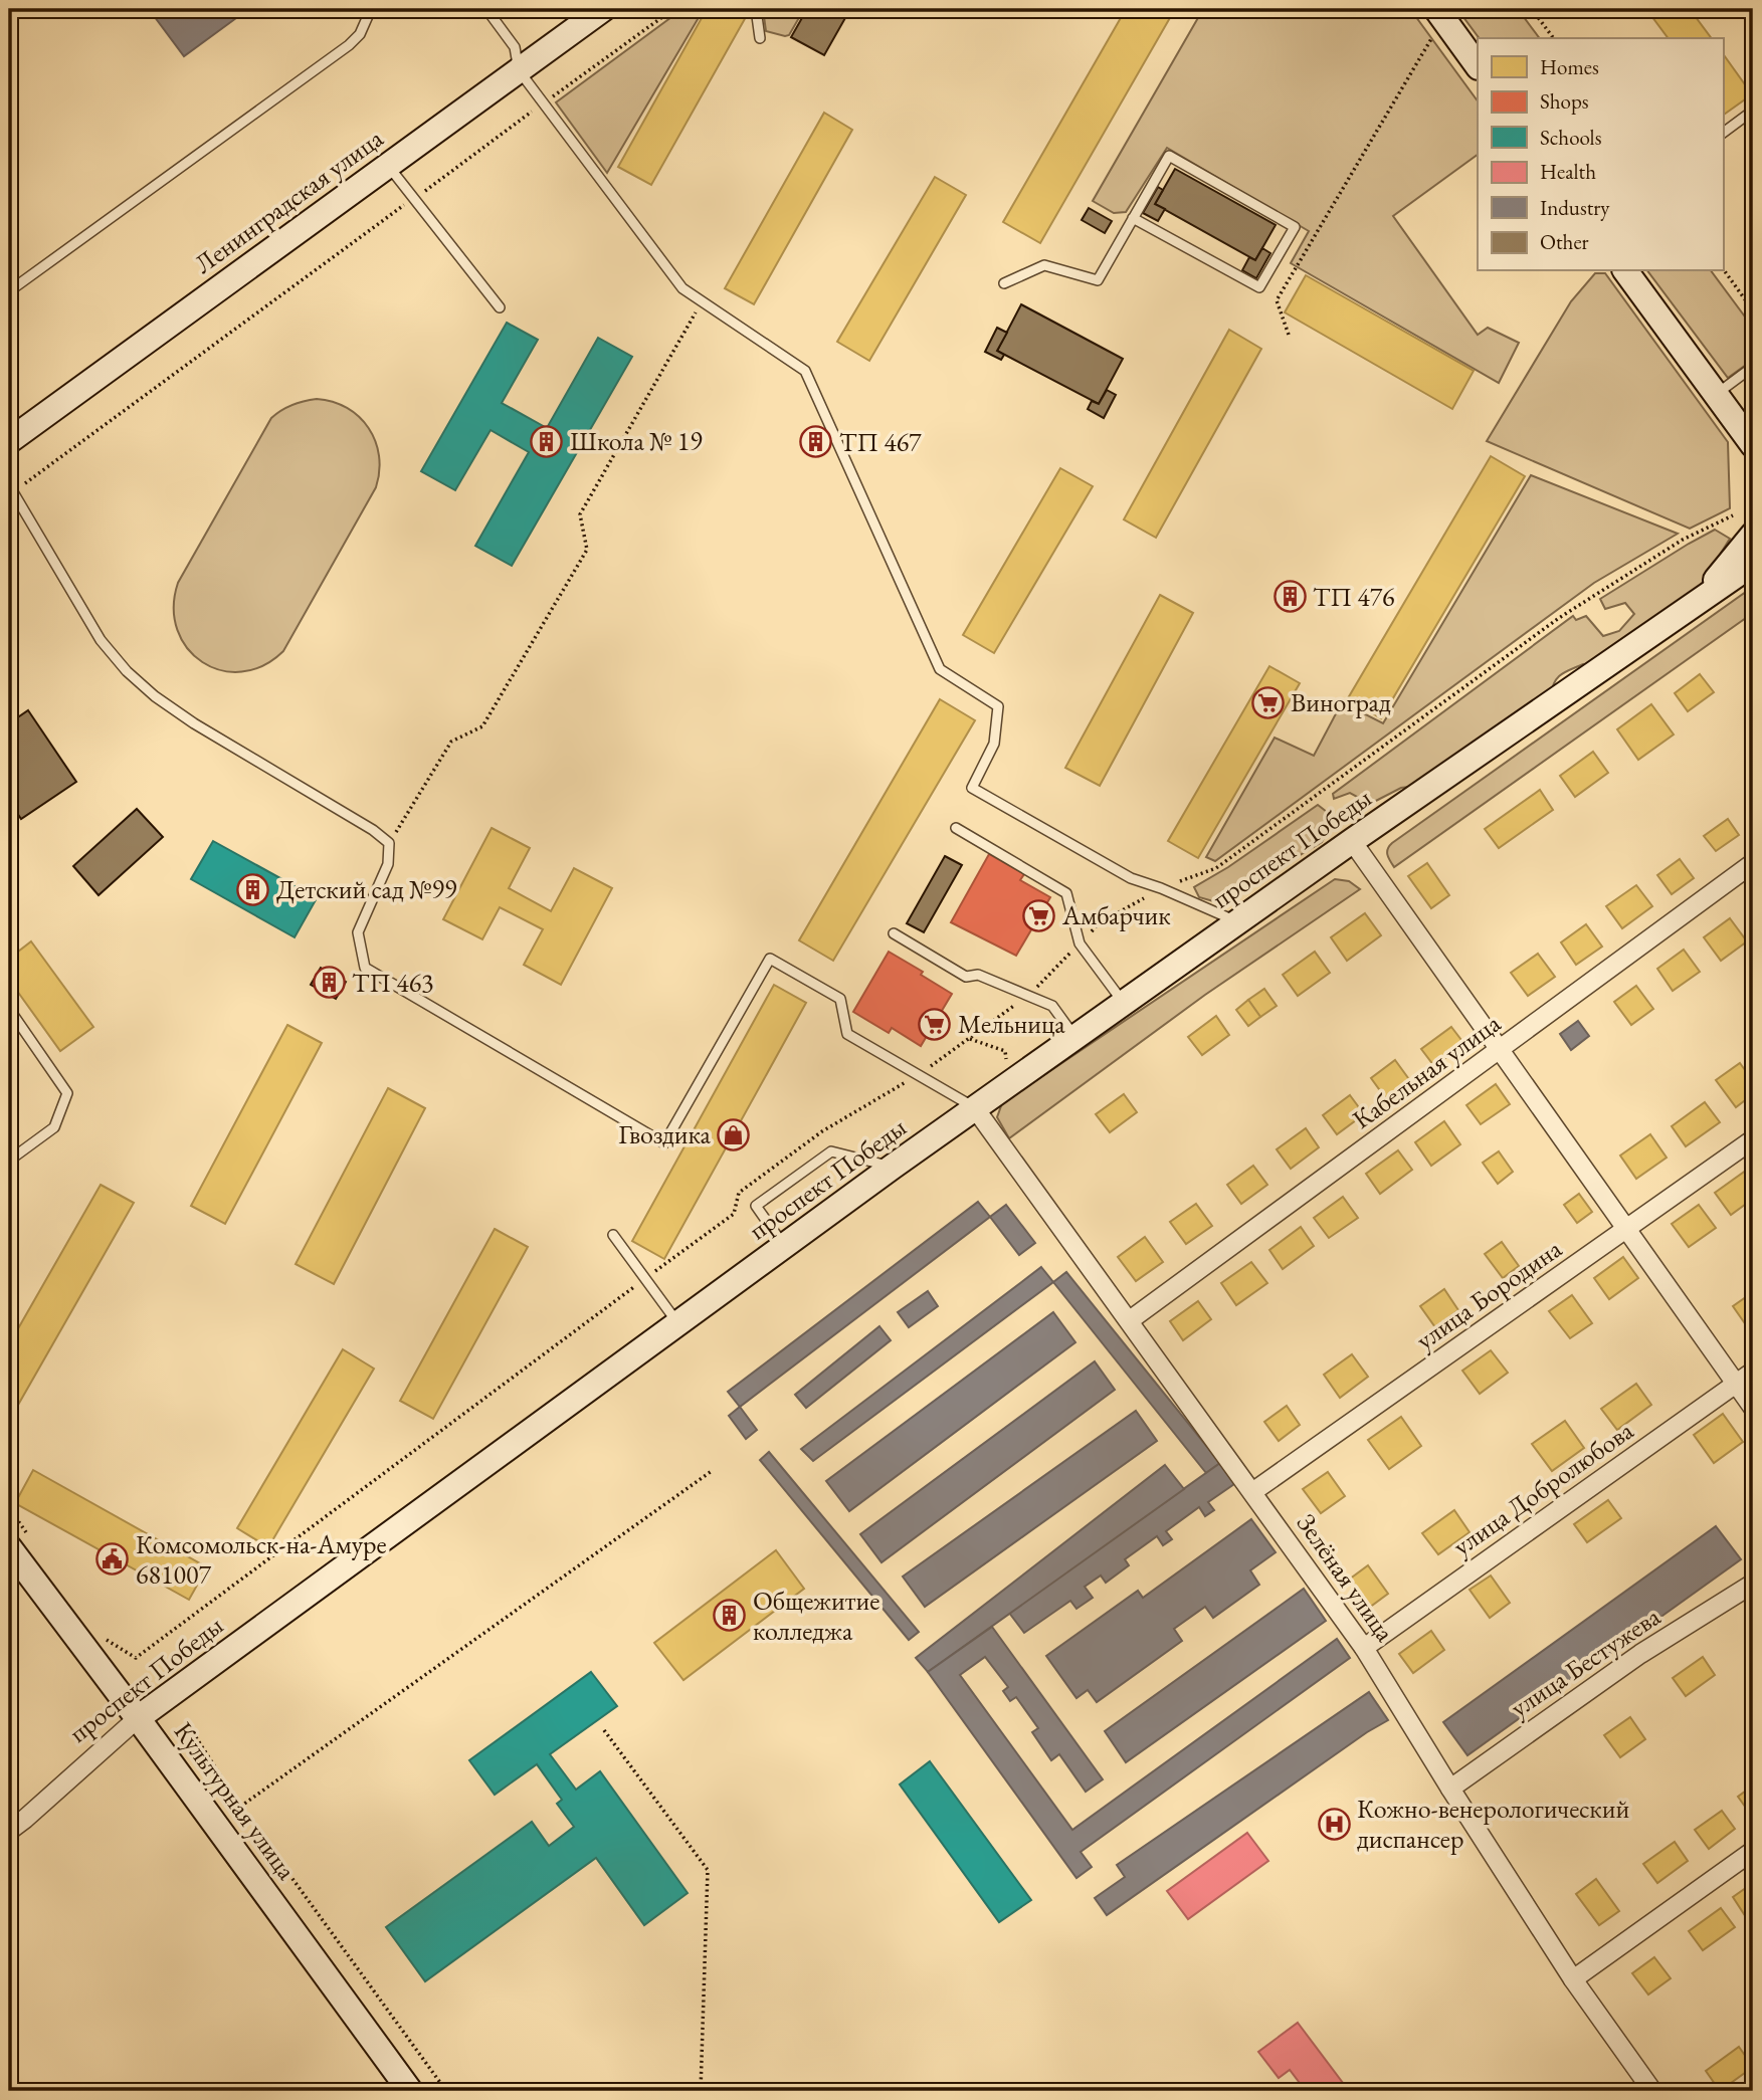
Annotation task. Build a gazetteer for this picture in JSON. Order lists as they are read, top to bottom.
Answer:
{
  "streets": {
    "street": [
      "Ленинградская улица",
      "проспект Победы",
      "Кабельная улица",
      "улица Бородина",
      "улица Добролюбова",
      "Зелёная улица",
      "улица Бестужева",
      "Культурная улица"
    ]
  },
  "crossings": [
    ["проспект Победы", "Зелёная улица"],
    ["проспект Победы", "Культурная улица"],
    ["Кабельная улица", "Зелёная улица"],
    ["улица Бородина", "Зелёная улица"],
    ["улица Добролюбова", "Зелёная улица"],
    ["Зелёная улица", "улица Бестужева"]
  ],
  "places": {
    "building": [
      "Школа № 19",
      "ТП 467",
      "ТП 476",
      "Детский сад №99",
      "ТП 463",
      "Общежитие колледжа"
    ],
    "supermarket": ["Виноград", "Амбарчик", "Мельница"],
    "shop": ["Гвоздика"],
    "public building": ["Комсомольск-на-Амуре 681007"],
    "hospital": ["Кожно-венерологический диспансер"]
  },
  "legend": [
    "Homes",
    "Shops",
    "Schools",
    "Health",
    "Industry",
    "Other"
  ]
}
